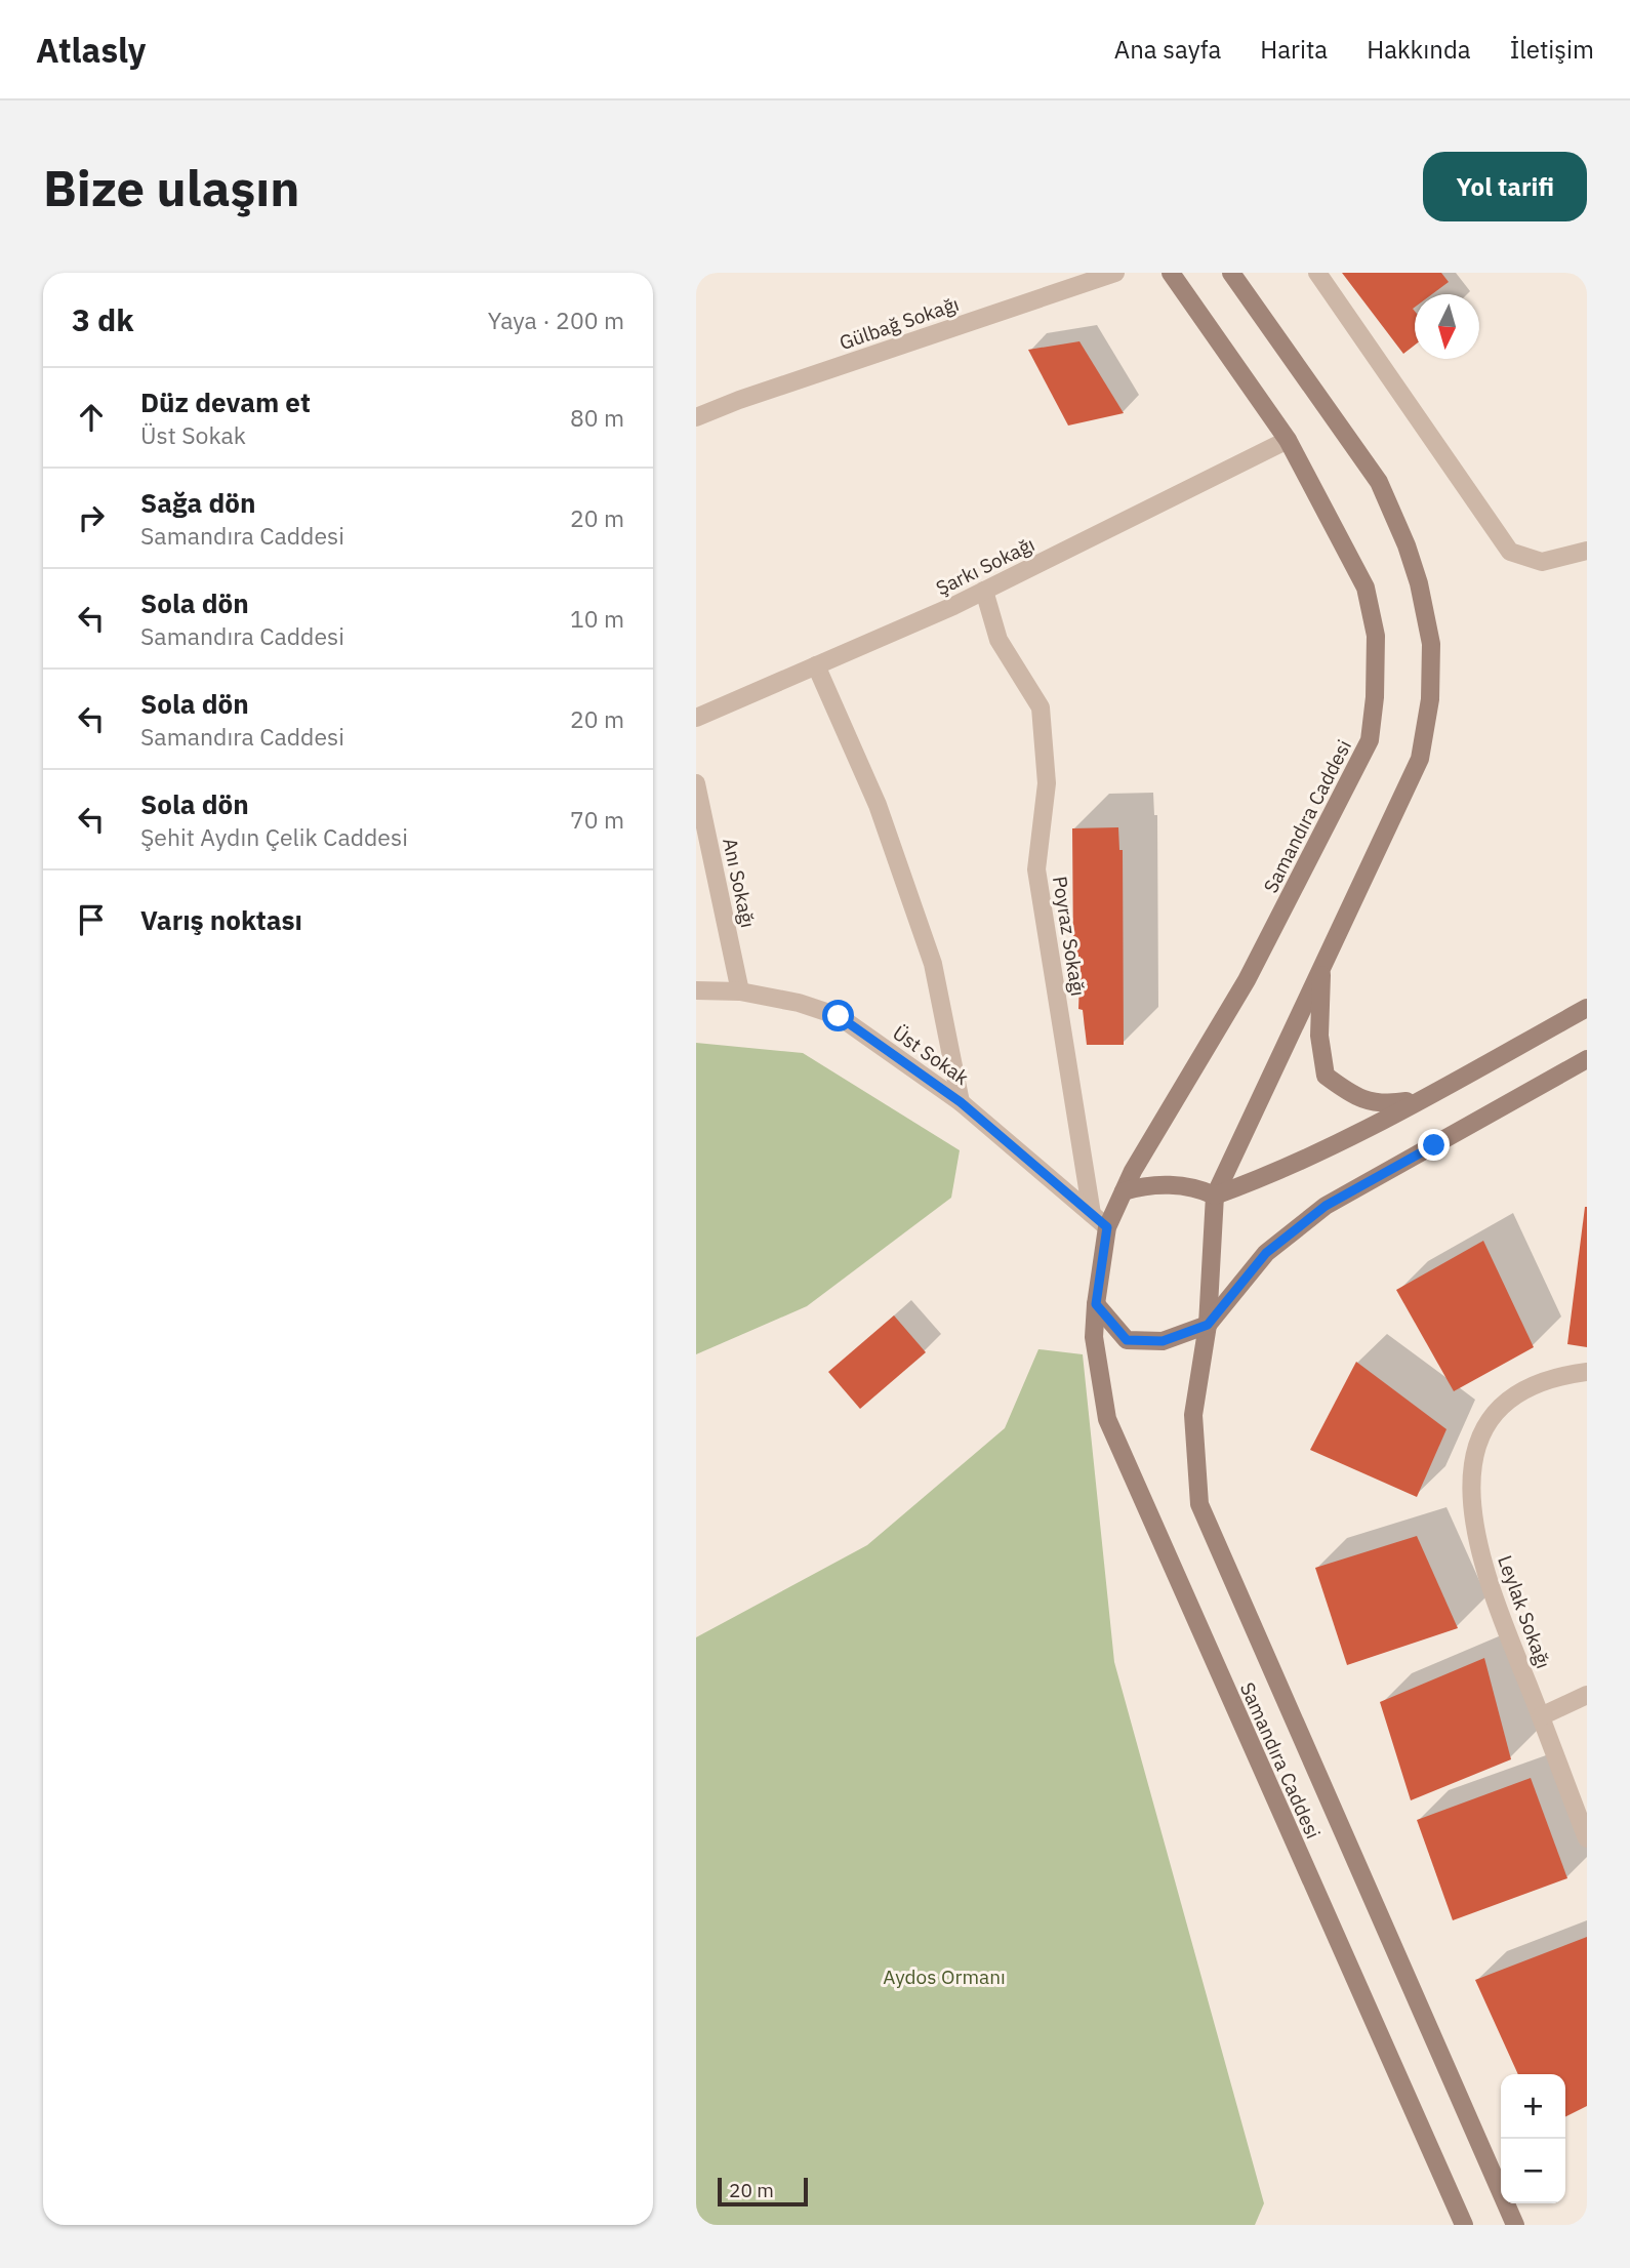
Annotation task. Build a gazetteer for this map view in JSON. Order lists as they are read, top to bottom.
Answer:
{
  "streets": {
    "main road": ["Samandıra Caddesi"],
    "street": [
      "Gülbağ Sokağı",
      "Şarkı Sokağı",
      "Anı Sokağı",
      "Poyraz Sokağı",
      "Üst Sokak",
      "Leylak Sokağı"
    ]
  },
  "crossings": [
    ["Şarkı Sokağı", "Samandıra Caddesi"],
    ["Şarkı Sokağı", "Poyraz Sokağı"],
    ["Samandıra Caddesi", "Üst Sokak"],
    ["Anı Sokağı", "Üst Sokak"],
    ["Poyraz Sokağı", "Üst Sokak"]
  ],
  "parks": ["Aydos Ormanı"],
  "scale_bar": "20 m",
  "north": "bottom",
  "page": {
    "header": "Atlasly",
    "nav": [
      "Ana sayfa",
      "Harita",
      "Hakkında",
      "İletişim"
    ],
    "buttons": "Yol tarifi",
    "title": "Bize ulaşın",
    "heading": ["3 dk", "Yaya · 200 m"],
    "list": [
      ["Düz devam et", "Üst Sokak", "80 m"],
      ["Sağa dön", "Samandıra Caddesi", "20 m"],
      ["Sola dön", "Samandıra Caddesi", "10 m"],
      ["Sola dön", "Samandıra Caddesi", "20 m"],
      ["Sola dön", "Şehit Aydın Çelik Caddesi", "70 m"],
      "Varış noktası"
    ],
    "map_buttons": ["+", "−"],
    "scale": "20 m"
  }
}
